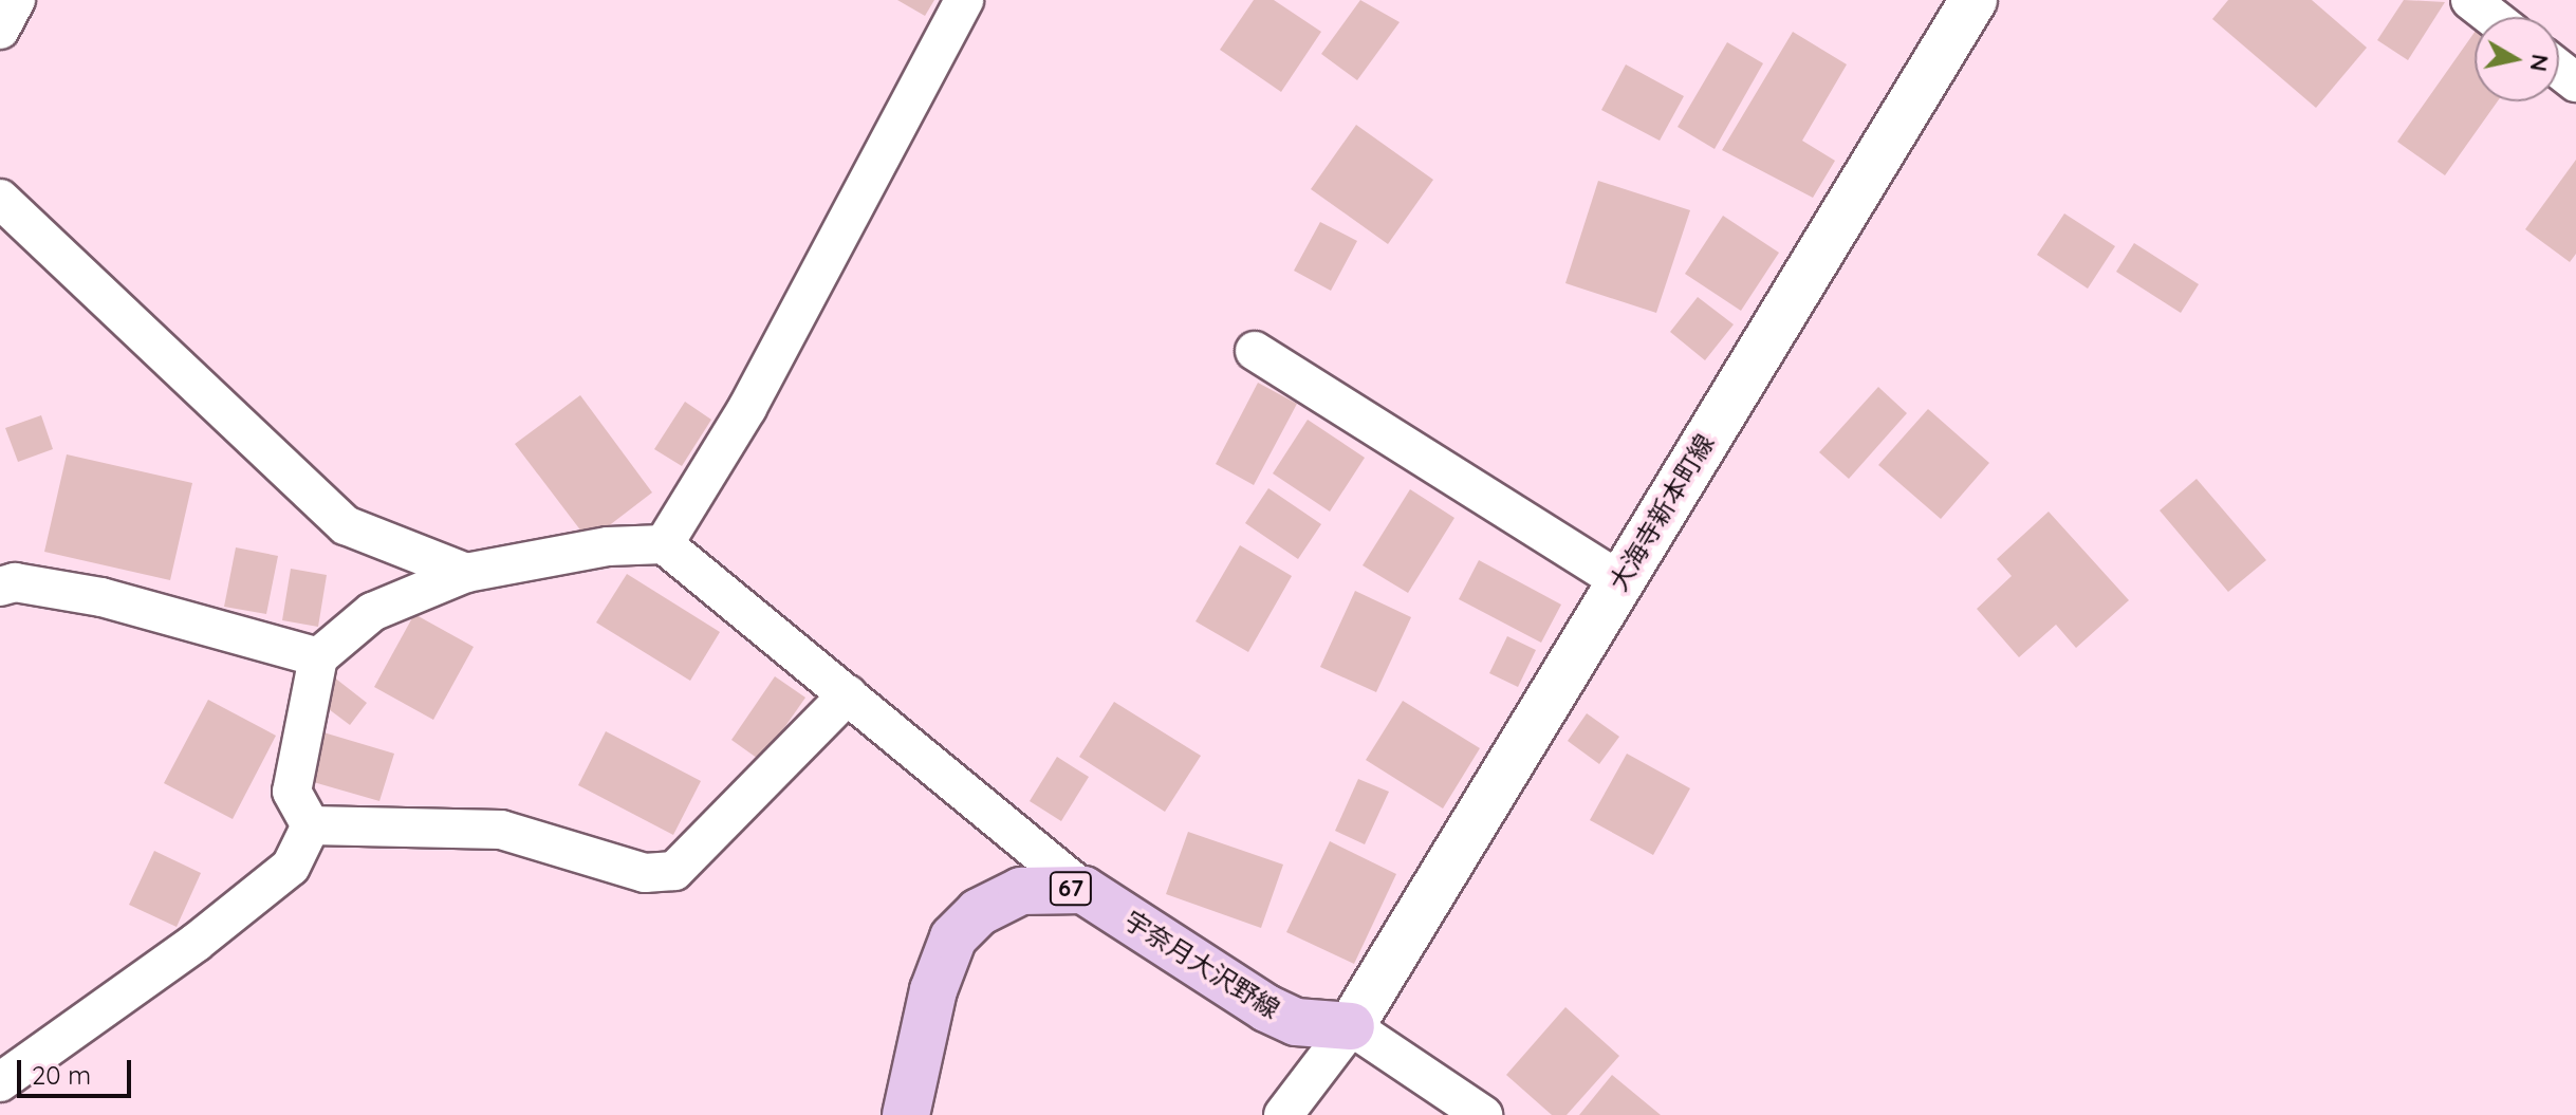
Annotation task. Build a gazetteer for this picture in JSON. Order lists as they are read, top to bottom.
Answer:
{
  "streets": {
    "main road": ["大海寺新本町線", "67", "宇奈月大沢野線"]
  },
  "crossings": [
    ["大海寺新本町線", "宇奈月大沢野線"],
    ["67", "宇奈月大沢野線"]
  ],
  "scale_bar": "20 m",
  "north": "right"
}
